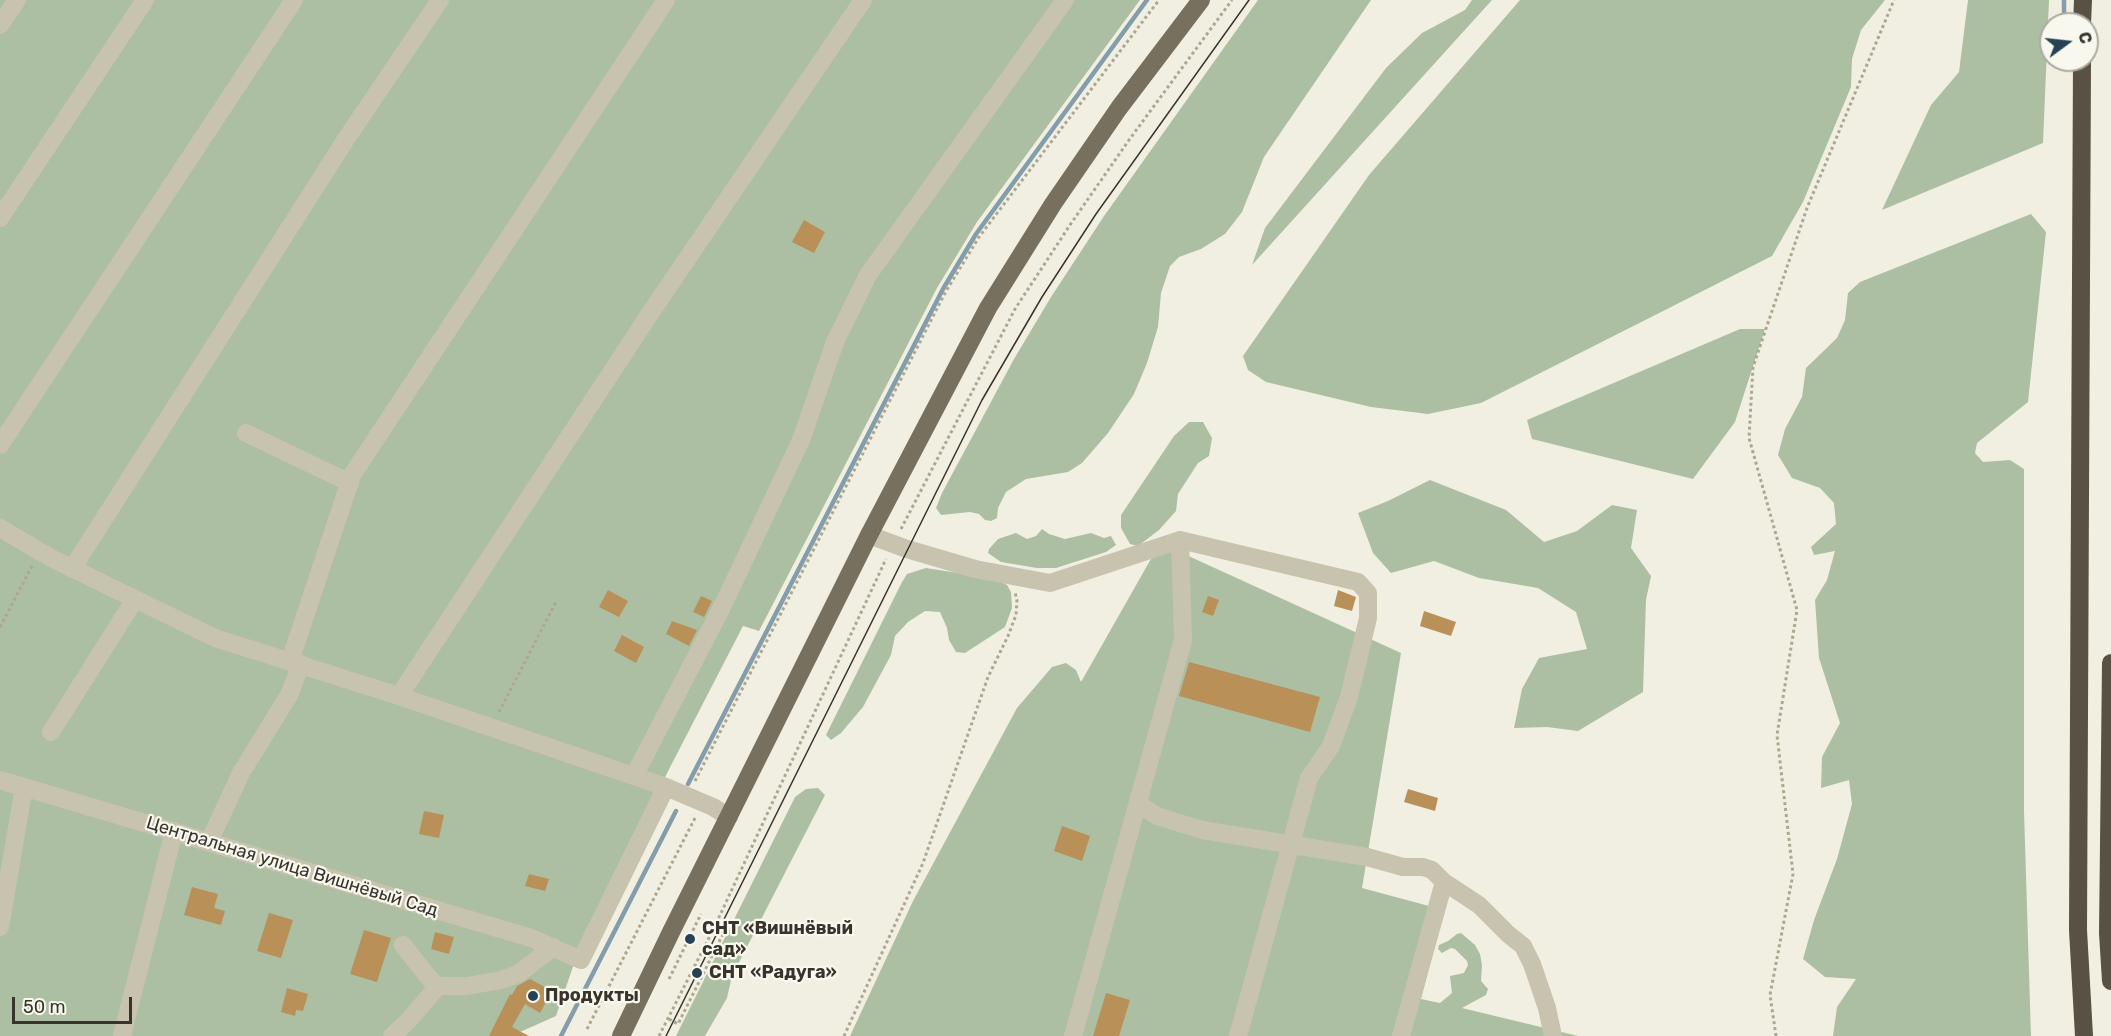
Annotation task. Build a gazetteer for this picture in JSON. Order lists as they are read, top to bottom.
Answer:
{
  "streets": {
    "street": ["Центральная улица Вишнёвый Сад"]
  },
  "places": ["СНТ «Вишнёвый сад»", "СНТ «Радуга»", "Продукты"],
  "scale_bar": "50 m",
  "north": "right"
}
